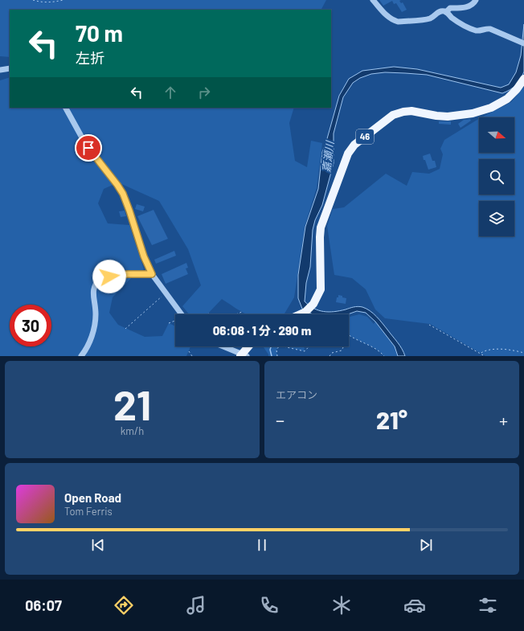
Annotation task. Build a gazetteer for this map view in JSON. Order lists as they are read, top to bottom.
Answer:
{
  "streets": {
    "main road": ["46"]
  },
  "water": ["嘉瀬川"],
  "north": "right",
  "page": {
    "turn": ["70 m", "左折"],
    "limit": "30",
    "trip": "06:08 · 1 分 · 290 m",
    "tile": [
      ["21", "km/h"],
      "エアコン"
    ],
    "heat": ["−", "21°", "+"],
    "song": ["Open Road", "Tom Ferris"],
    "tabs": "06:07"
  }
}
